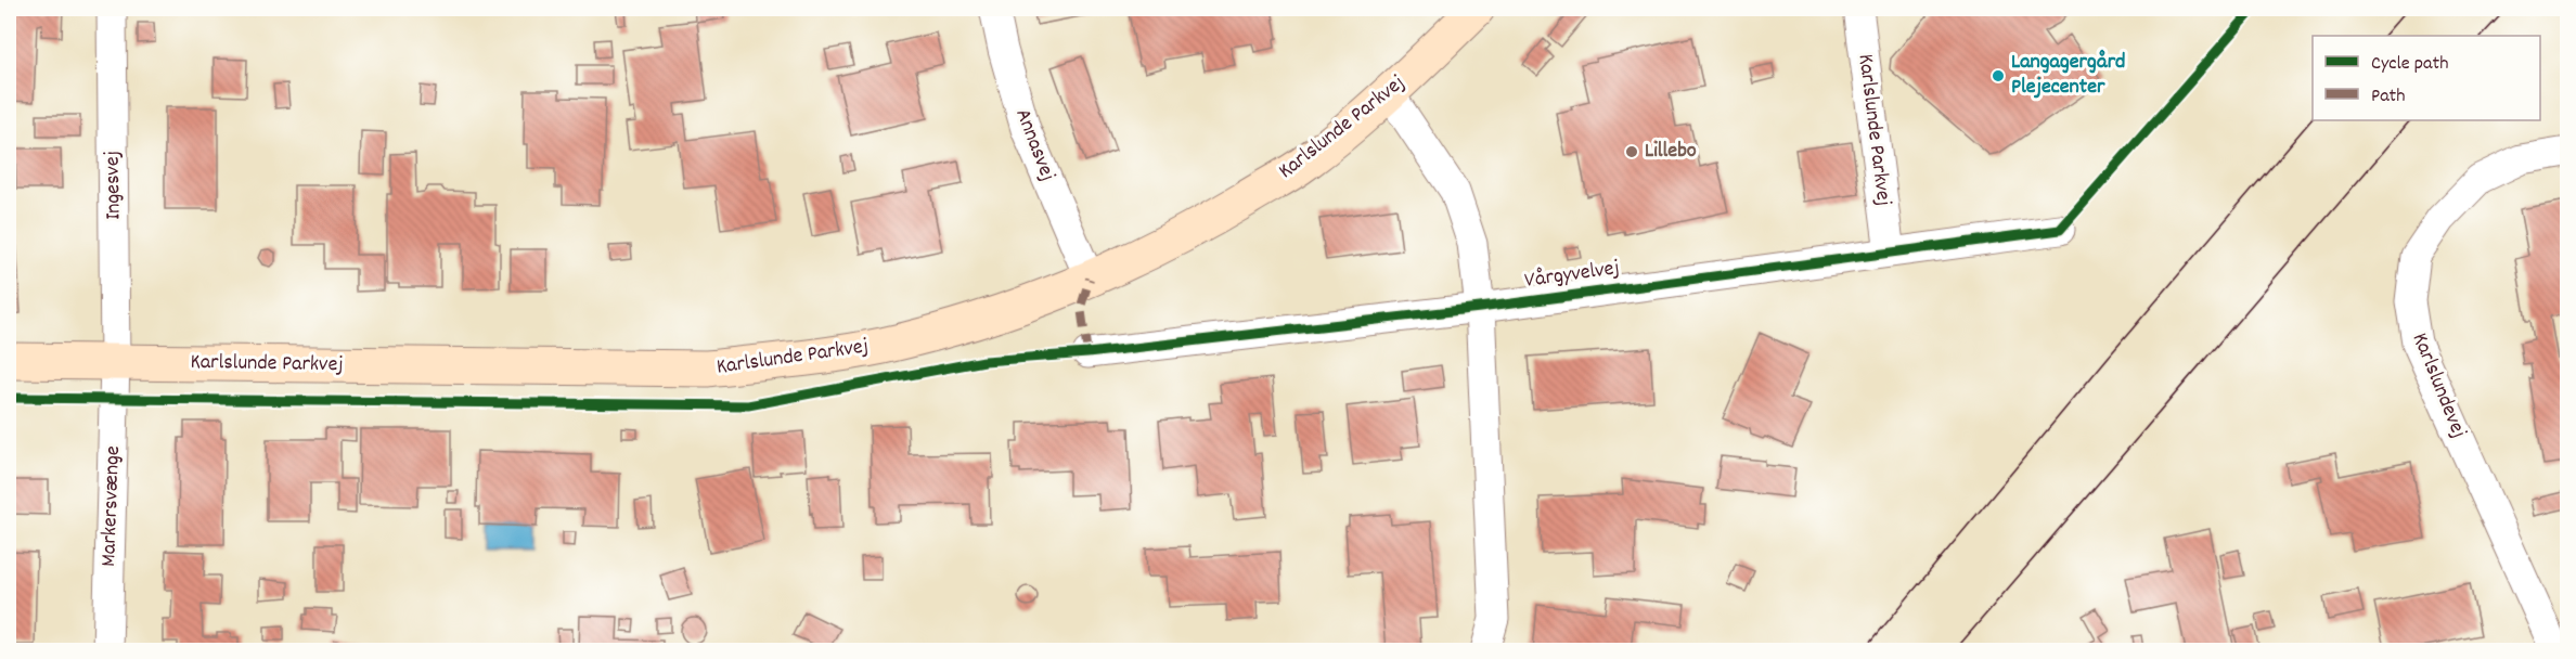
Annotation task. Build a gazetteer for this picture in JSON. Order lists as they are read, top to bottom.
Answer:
{
  "streets": {
    "street": [
      "Karlslunde Parkvej",
      "Annasvej",
      "Ingesvej",
      "Vårgyvelvej",
      "Karlslundevej",
      "Markersvænge"
    ]
  },
  "crossings": [
    ["Karlslunde Parkvej", "Annasvej"],
    ["Karlslunde Parkvej", "Ingesvej"],
    ["Karlslunde Parkvej", "Vårgyvelvej"],
    ["Karlslunde Parkvej", "Markersvænge"],
    ["Ingesvej", "Markersvænge"]
  ],
  "places": ["Langagergård Plejecenter", "Lillebo"],
  "legend": ["Cycle path", "Path"]
}
